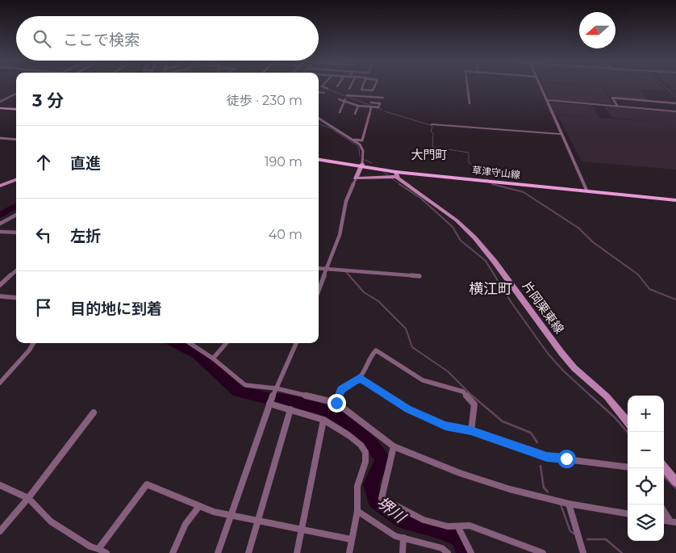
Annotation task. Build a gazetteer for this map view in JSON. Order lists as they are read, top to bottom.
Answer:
{
  "streets": {
    "main road": ["草津守山線", "片岡栗東線"]
  },
  "crossings": [
    ["草津守山線", "片岡栗東線"]
  ],
  "districts": ["大門町", "横江町"],
  "water": ["堺川"],
  "north": "left",
  "page": {
    "search": "ここで検索",
    "heading": ["3 分", "徒歩 · 230 m"],
    "list": [
      ["直進", "190 m"],
      ["左折", "40 m"],
      "目的地に到着"
    ],
    "map_buttons": ["+", "−"]
  }
}
